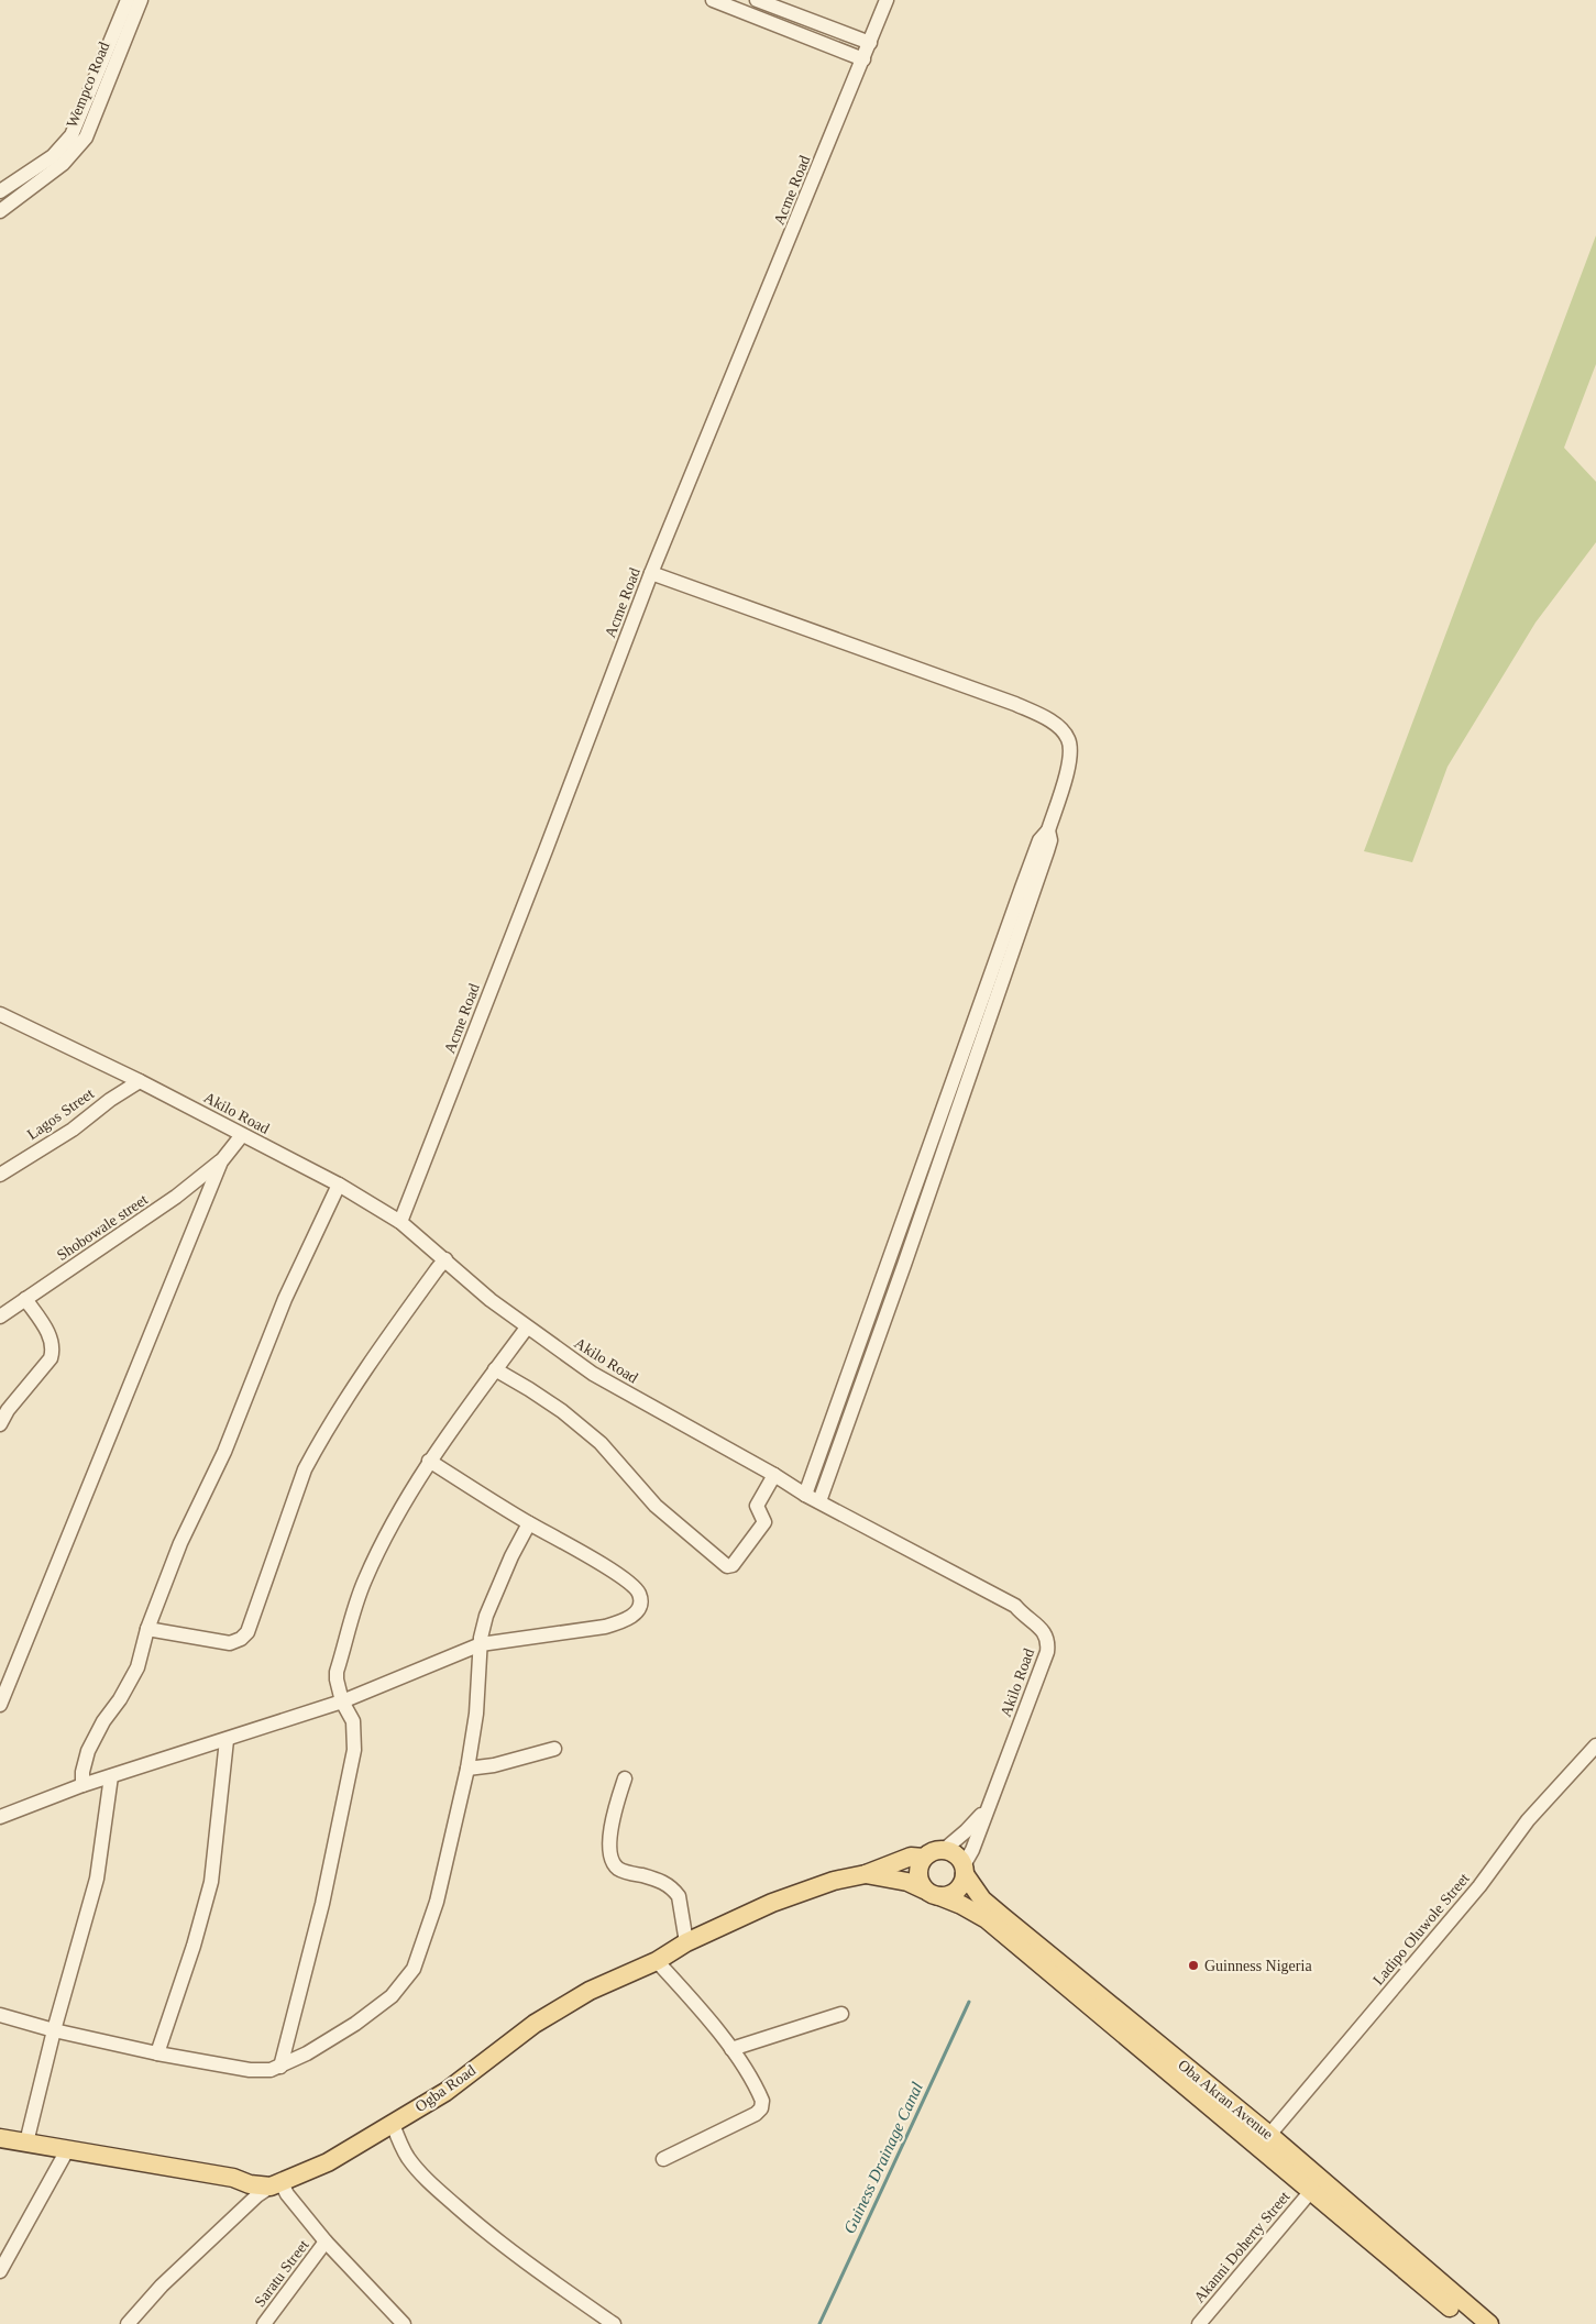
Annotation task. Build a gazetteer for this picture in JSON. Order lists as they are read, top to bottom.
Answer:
{
  "streets": {
    "main road": ["Ogba Road", "Oba Akran Avenue"],
    "street": [
      "Wempco Road",
      "Acme Road",
      "Akilo Road",
      "Lagos Street",
      "Shobowale street",
      "Ladipo Oluwole Street",
      "Akanni Doherty Street",
      "Saratu Street"
    ]
  },
  "crossings": [
    ["Acme Road", "Akilo Road"],
    ["Akilo Road", "Lagos Street"],
    ["Akilo Road", "Ogba Road"],
    ["Akilo Road", "Oba Akran Avenue"],
    ["Ladipo Oluwole Street", "Oba Akran Avenue"],
    ["Ogba Road", "Oba Akran Avenue"],
    ["Oba Akran Avenue", "Akanni Doherty Street"]
  ],
  "water": ["Guiness Drainage Canal"],
  "places": ["Guinness Nigeria"]
}
